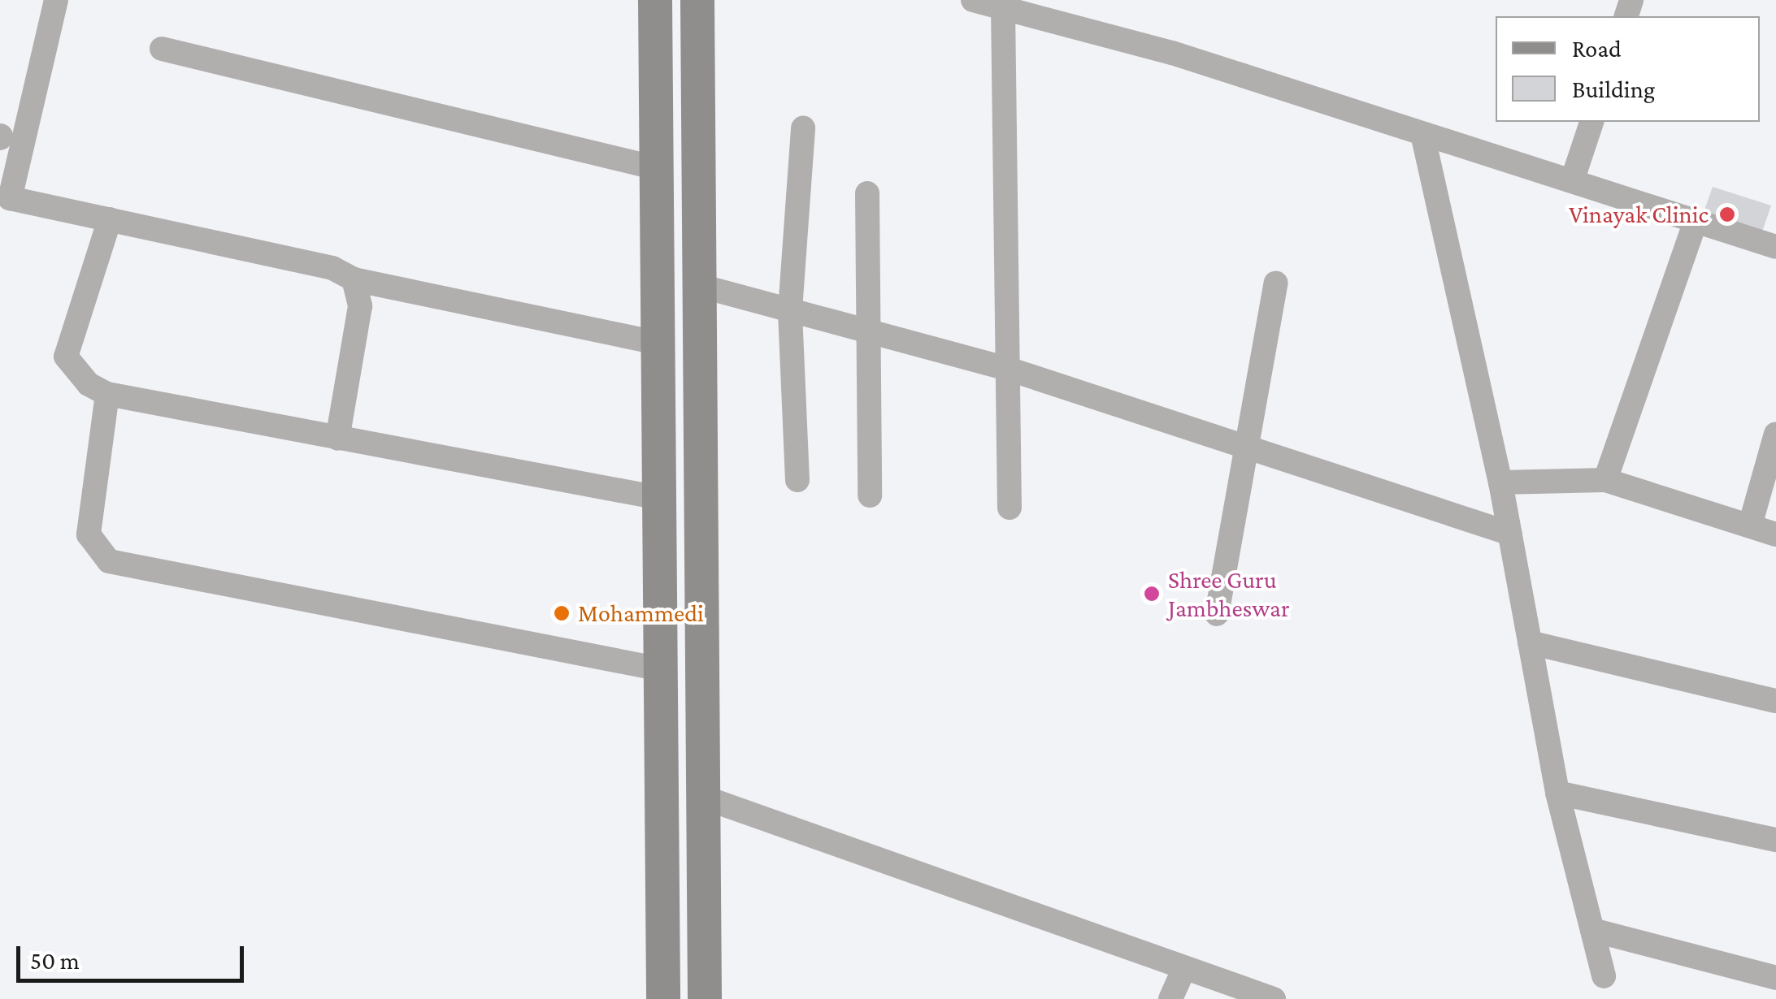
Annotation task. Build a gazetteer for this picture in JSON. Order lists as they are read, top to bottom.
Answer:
{
  "places": ["Vinayak Clinic", "Shree Guru Jambheswar", "Mohammedi"],
  "legend": ["Road", "Building"],
  "scale_bar": "50 m"
}
